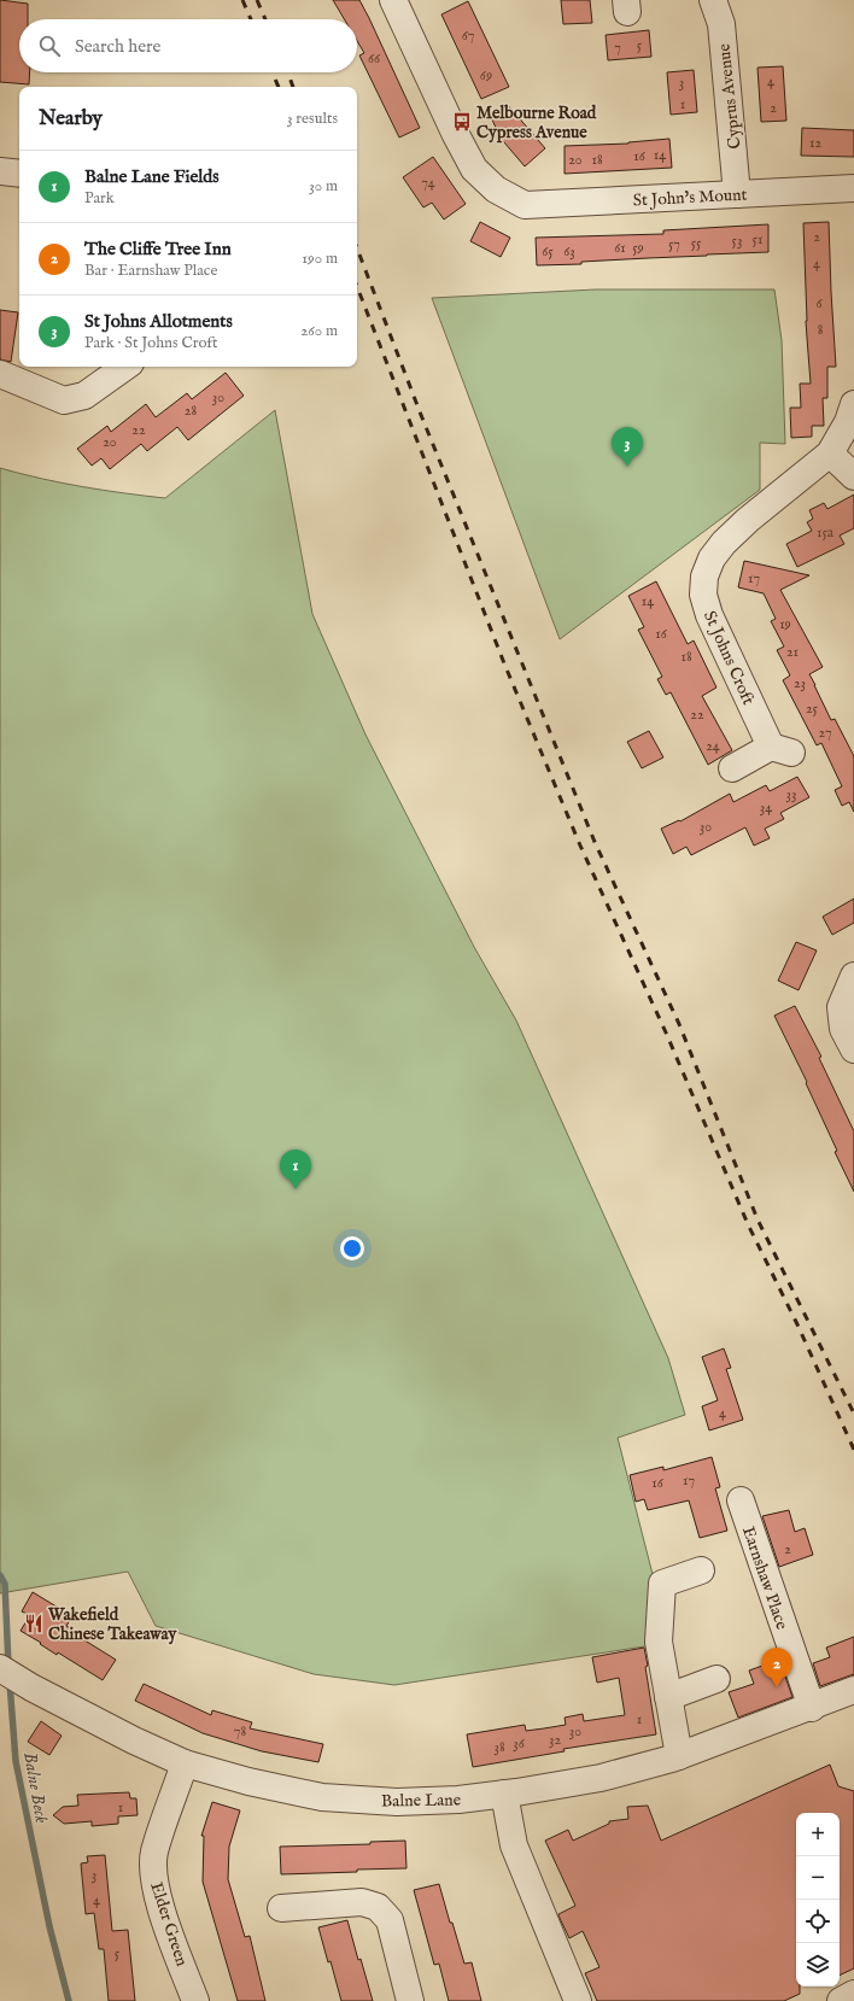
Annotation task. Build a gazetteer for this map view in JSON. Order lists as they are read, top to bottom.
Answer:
{
  "streets": {
    "street": [
      "Cyprus Avenue",
      "St John's Mount",
      "St Johns Croft",
      "Earnshaw Place",
      "Balne Lane",
      "Elder Green"
    ]
  },
  "crossings": [
    ["Cyprus Avenue", "St John's Mount"],
    ["Earnshaw Place", "Balne Lane"],
    ["Balne Lane", "Elder Green"]
  ],
  "water": ["Balne Beck"],
  "places": {
    "bus stop": ["Melbourne Road Cypress Avenue"],
    "restaurant": ["Wakefield Chinese Takeaway"]
  },
  "house_numbers": [
    "67",
    "5",
    "7",
    "66",
    "69",
    "4",
    "3",
    "1",
    "2",
    "12",
    "14",
    "16",
    "20",
    "18",
    "74",
    "2",
    "51",
    "53",
    "55",
    "57",
    "61",
    "59",
    "65",
    "63",
    "4",
    "6",
    "8",
    "30",
    "28",
    "22",
    "20",
    "15a",
    "17",
    "14",
    "19",
    "16",
    "21",
    "18",
    "23",
    "25",
    "22",
    "27",
    "24",
    "33",
    "34",
    "30",
    "4",
    "17",
    "16",
    "2",
    "1",
    "78",
    "30",
    "32",
    "36",
    "38",
    "1",
    "3",
    "4",
    "5"
  ],
  "page": {
    "search": "Search here",
    "heading": ["Nearby", "3 results"],
    "list": [
      {
        "mark": "1",
        "name": "Balne Lane Fields",
        "note": "Park",
        "value": "30 m"
      },
      {
        "mark": "2",
        "name": "The Cliffe Tree Inn",
        "note": "Bar · Earnshaw Place",
        "value": "190 m"
      },
      {
        "mark": "3",
        "name": "St Johns Allotments",
        "note": "Park · St Johns Croft",
        "value": "260 m"
      }
    ],
    "pins": ["3", "1", "2"],
    "map_buttons": ["+", "−"]
  }
}
